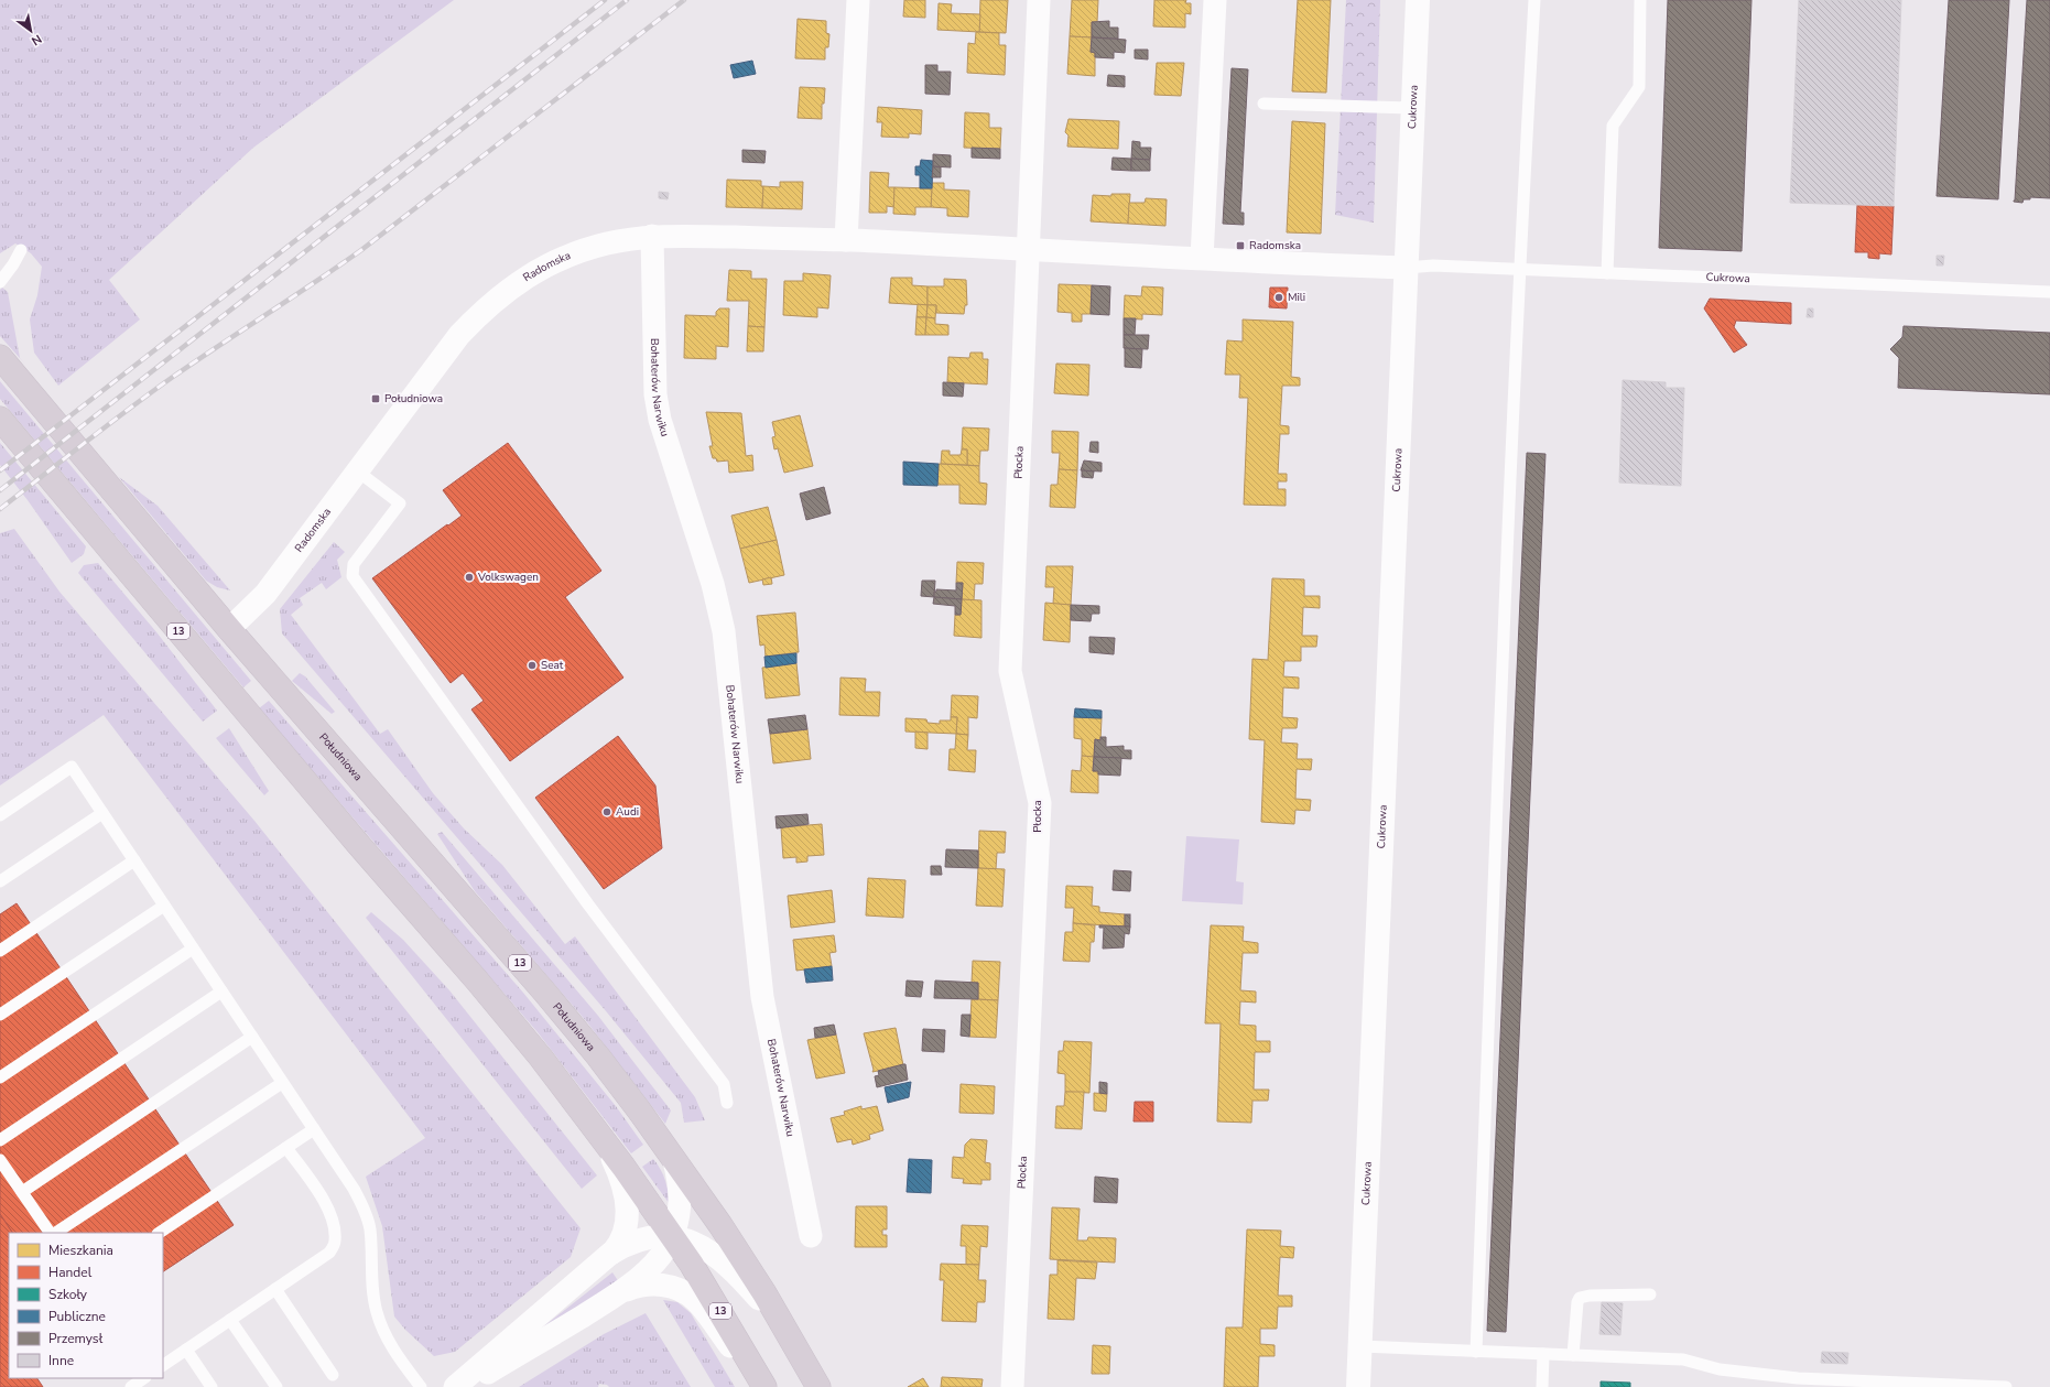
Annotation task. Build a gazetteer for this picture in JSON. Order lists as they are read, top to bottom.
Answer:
{
  "streets": {
    "main road": ["13", "Południowa"],
    "street": [
      "Cukrowa",
      "Radomska",
      "Bohaterów Narwiku",
      "Płocka"
    ]
  },
  "crossings": [
    ["Cukrowa", "Radomska"],
    ["Radomska", "Bohaterów Narwiku"],
    ["Radomska", "Płocka"],
    ["Radomska", "Południowa"]
  ],
  "places": {
    "transit": ["Radomska", "Południowa"],
    "other": [
      "Mili",
      "Volkswagen",
      "Seat",
      "Audi"
    ]
  },
  "legend": [
    "Mieszkania",
    "Handel",
    "Szkoły",
    "Publiczne",
    "Przemysł",
    "Inne"
  ],
  "north": "bottom right"
}
